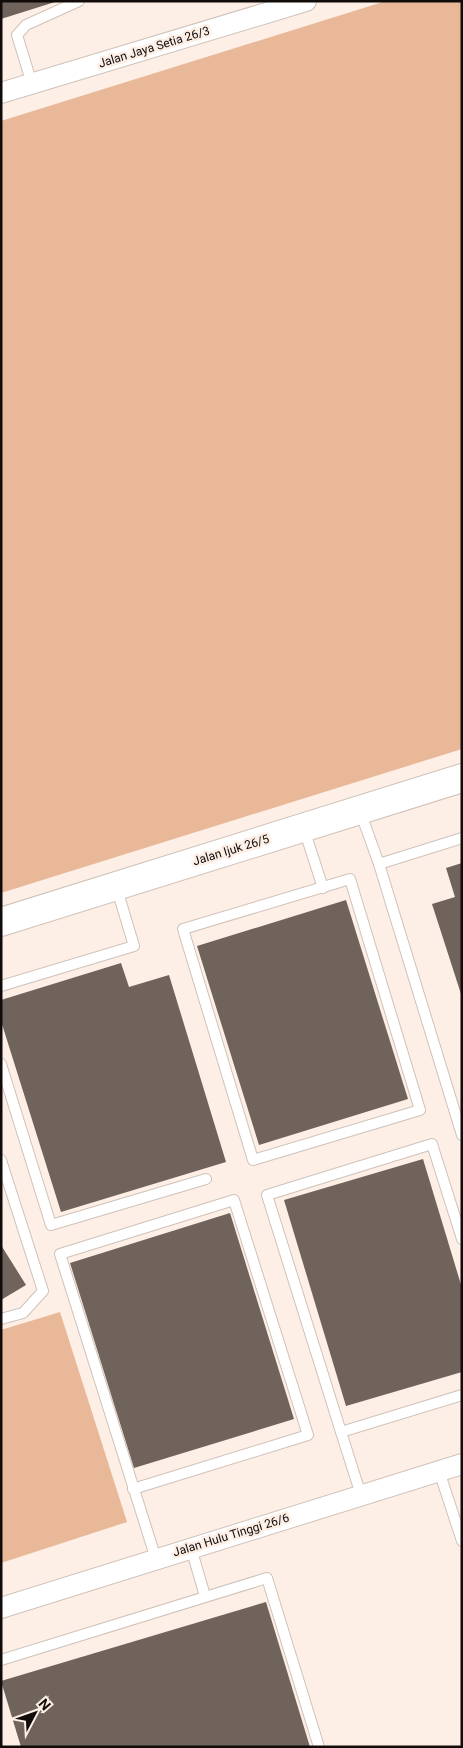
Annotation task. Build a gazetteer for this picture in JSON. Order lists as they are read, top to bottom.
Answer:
{
  "streets": {
    "street": ["Jalan Jaya Setia 26/3", "Jalan Ijuk 26/5", "Jalan Hulu Tinggi 26/6"]
  },
  "north": "top right"
}
